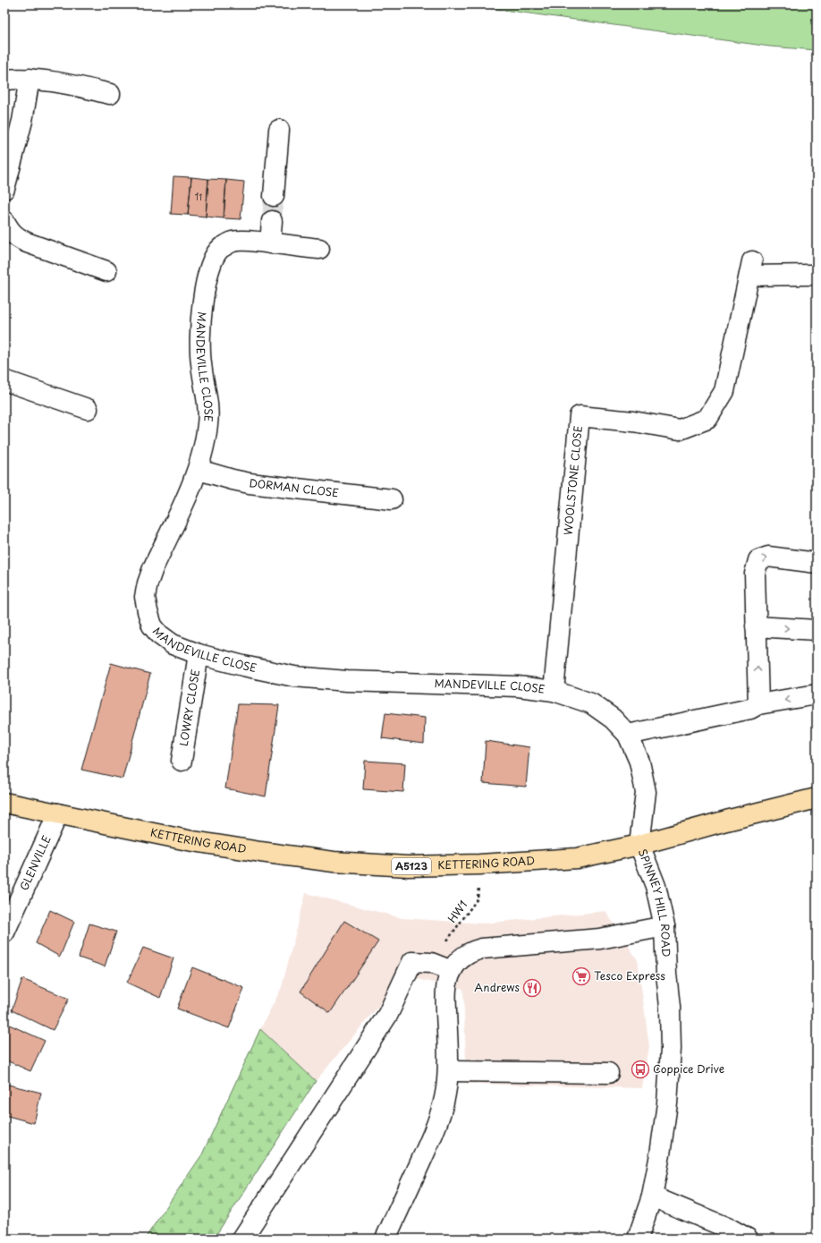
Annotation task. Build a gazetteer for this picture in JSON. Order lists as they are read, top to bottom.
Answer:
{
  "streets": {
    "main road": ["KETTERING ROAD", "A5123"],
    "street": [
      "MANDEVILLE CLOSE",
      "WOOLSTONE CLOSE",
      "DORMAN CLOSE",
      "LOWRY CLOSE",
      "GLENVILLE",
      "SPINNEY HILL ROAD"
    ],
    "path": ["HW1"]
  },
  "crossings": [
    ["MANDEVILLE CLOSE", "WOOLSTONE CLOSE"],
    ["MANDEVILLE CLOSE", "DORMAN CLOSE"],
    ["MANDEVILLE CLOSE", "LOWRY CLOSE"],
    ["MANDEVILLE CLOSE", "KETTERING ROAD"],
    ["MANDEVILLE CLOSE", "SPINNEY HILL ROAD"],
    ["KETTERING ROAD", "GLENVILLE"],
    ["KETTERING ROAD", "SPINNEY HILL ROAD"],
    ["KETTERING ROAD", "HW1"]
  ],
  "places": {
    "supermarket": ["Tesco Express"],
    "restaurant": ["Andrews"],
    "bus stop": ["Coppice Drive"]
  },
  "house_numbers": ["11"]
}
